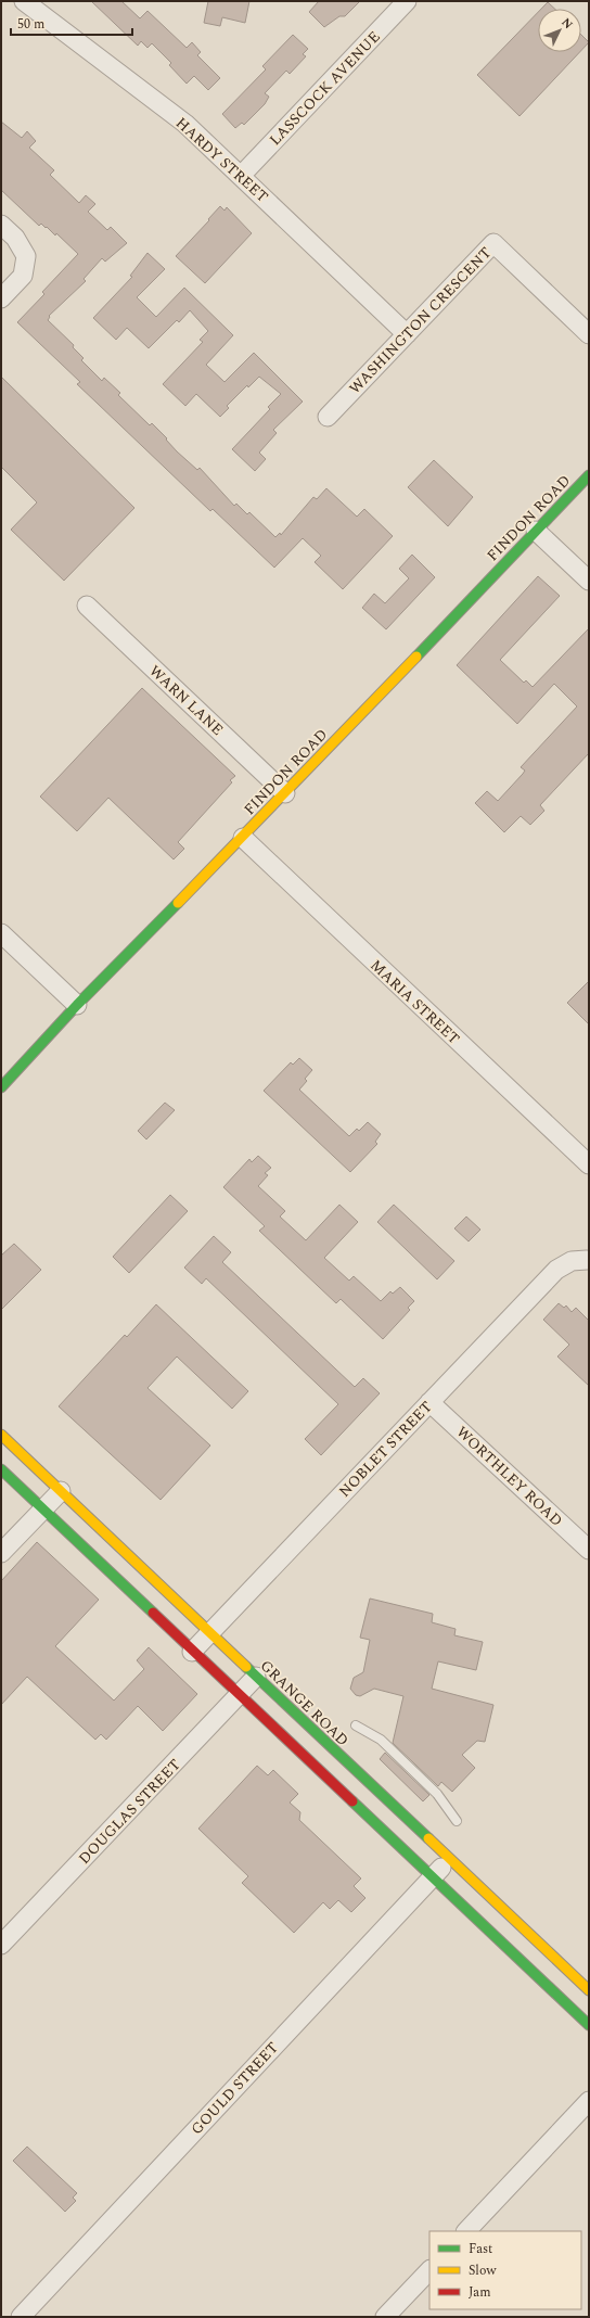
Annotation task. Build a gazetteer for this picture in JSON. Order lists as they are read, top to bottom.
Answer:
{
  "streets": {
    "main road": ["FINDON ROAD", "GRANGE ROAD"],
    "street": [
      "LASSCOCK AVENUE",
      "HARDY STREET",
      "WASHINGTON CRESCENT",
      "WARN LANE",
      "MARIA STREET",
      "NOBLET STREET",
      "WORTHLEY ROAD",
      "DOUGLAS STREET",
      "GOULD STREET"
    ]
  },
  "crossings": [
    ["LASSCOCK AVENUE", "HARDY STREET"],
    ["HARDY STREET", "WASHINGTON CRESCENT"],
    ["FINDON ROAD", "WARN LANE"],
    ["FINDON ROAD", "MARIA STREET"],
    ["NOBLET STREET", "WORTHLEY ROAD"],
    ["NOBLET STREET", "GRANGE ROAD"],
    ["GRANGE ROAD", "DOUGLAS STREET"],
    ["GRANGE ROAD", "GOULD STREET"]
  ],
  "legend": ["Fast", "Slow", "Jam"],
  "scale_bar": "50 m",
  "north": "top right"
}
